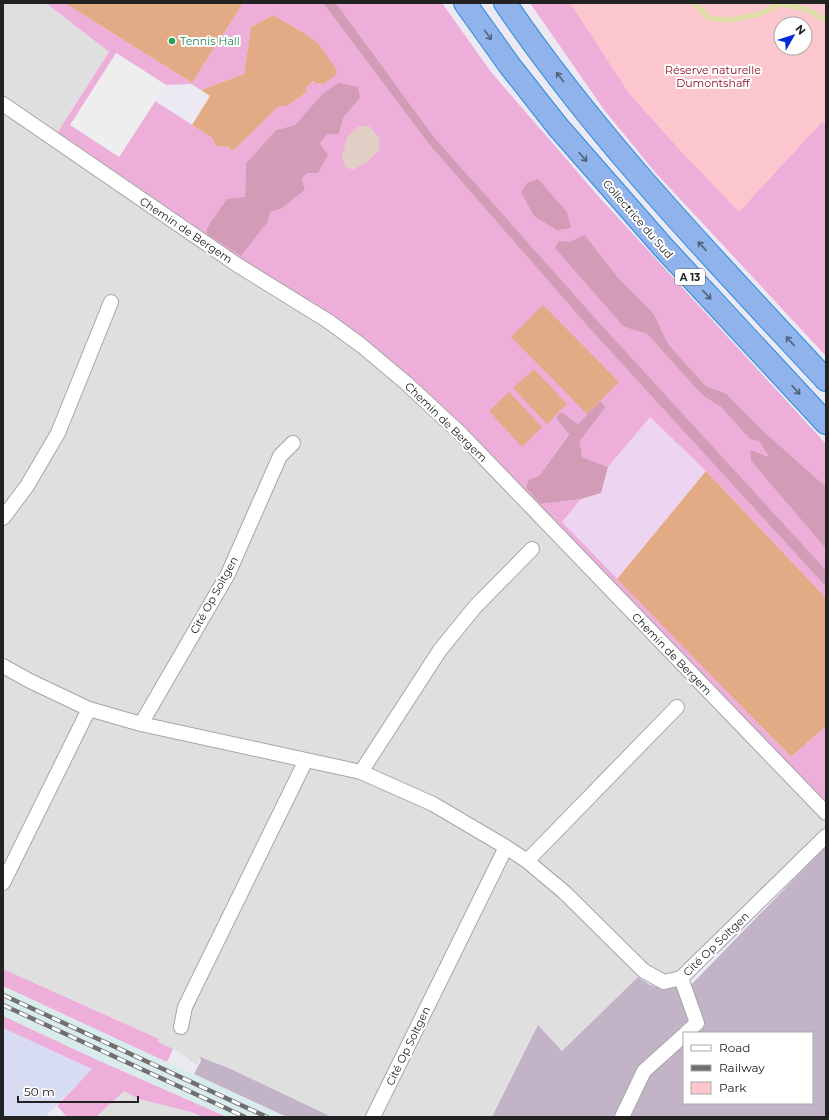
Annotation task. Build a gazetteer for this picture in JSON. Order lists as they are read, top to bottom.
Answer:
{
  "streets": {
    "highway": ["Collectrice du Sud", "A 13"],
    "street": ["Chemin de Bergem", "Cité Op Soltgen"]
  },
  "parks": ["Réserve naturelle Dumontshaff"],
  "places": ["Tennis Hall"],
  "legend": ["Road", "Railway", "Park"],
  "scale_bar": "50 m",
  "north": "top right"
}
